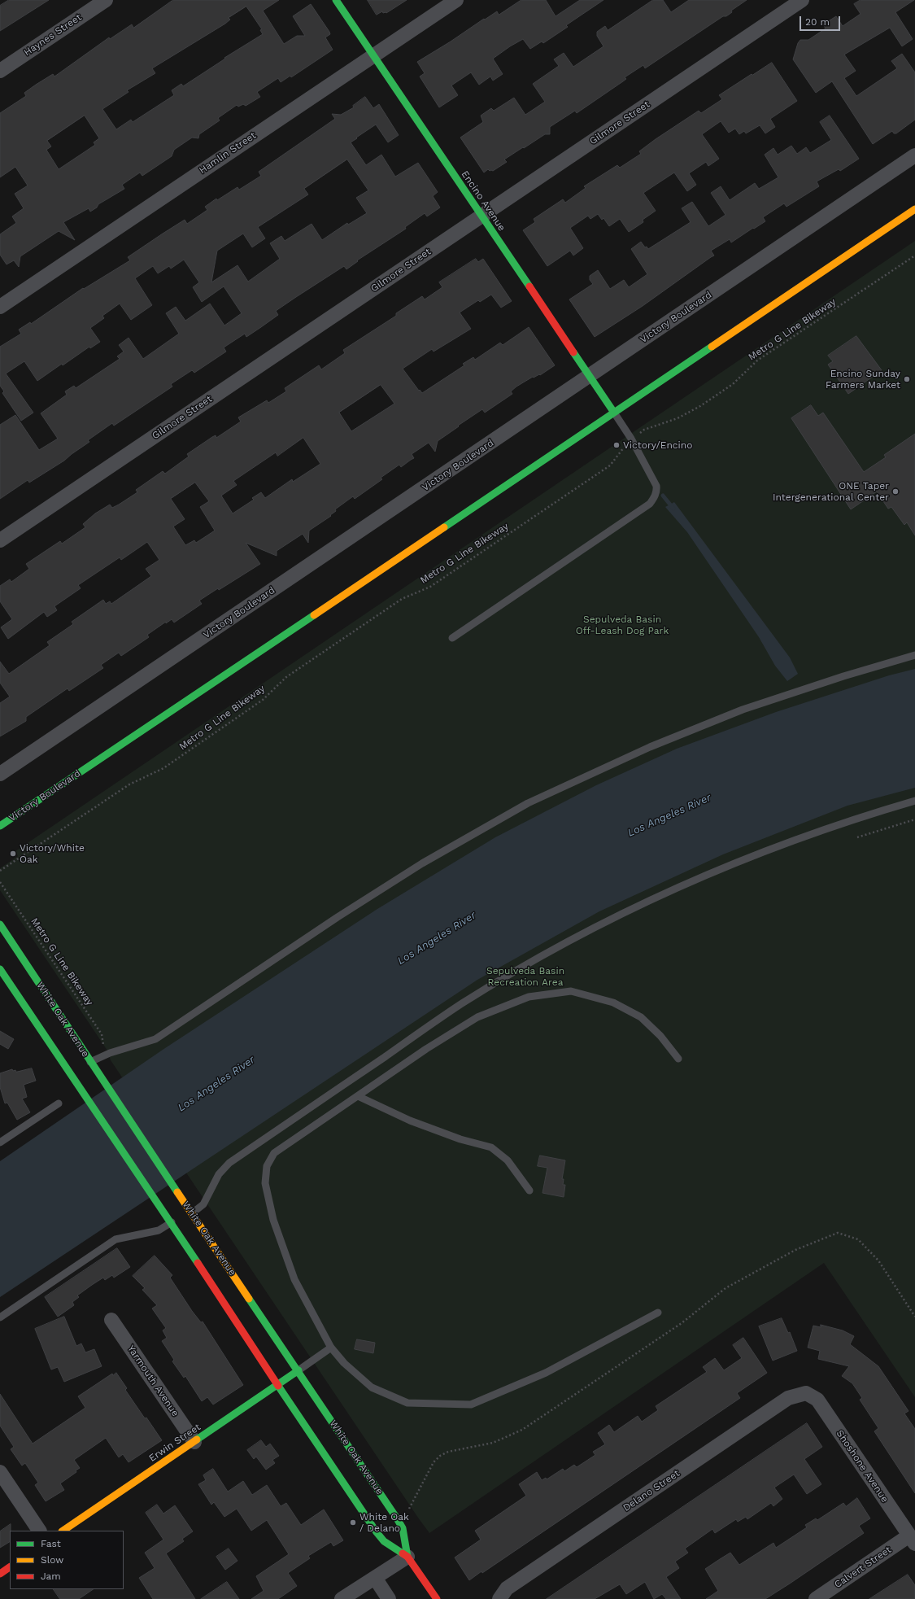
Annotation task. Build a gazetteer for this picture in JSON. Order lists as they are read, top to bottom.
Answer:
{
  "streets": {
    "main road": [
      "Encino Avenue",
      "Victory Boulevard",
      "White Oak Avenue",
      "Erwin Street"
    ],
    "street": [
      "Haynes Street",
      "Gilmore Street",
      "Hamlin Street",
      "Yarmouth Avenue",
      "Shoshone Avenue",
      "Delano Street",
      "Calvert Street"
    ],
    "path": ["Metro G Line Bikeway"]
  },
  "crossings": [
    ["Gilmore Street", "Encino Avenue"],
    ["Hamlin Street", "Encino Avenue"],
    ["Encino Avenue", "Victory Boulevard"],
    ["White Oak Avenue", "Erwin Street"],
    ["Yarmouth Avenue", "Erwin Street"],
    ["Shoshone Avenue", "Delano Street"],
    ["Shoshone Avenue", "Calvert Street"]
  ],
  "water": ["Los Angeles River"],
  "parks": ["Sepulveda Basin Off-Leash Dog Park", "Sepulveda Basin Recreation Area"],
  "places": [
    "Encino Sunday Farmers Market",
    "Victory/Encino",
    "ONE Taper Intergenerational Center",
    "Victory/White Oak",
    "White Oak / Delano"
  ],
  "legend": ["Fast", "Slow", "Jam"],
  "scale_bar": "20 m"
}
